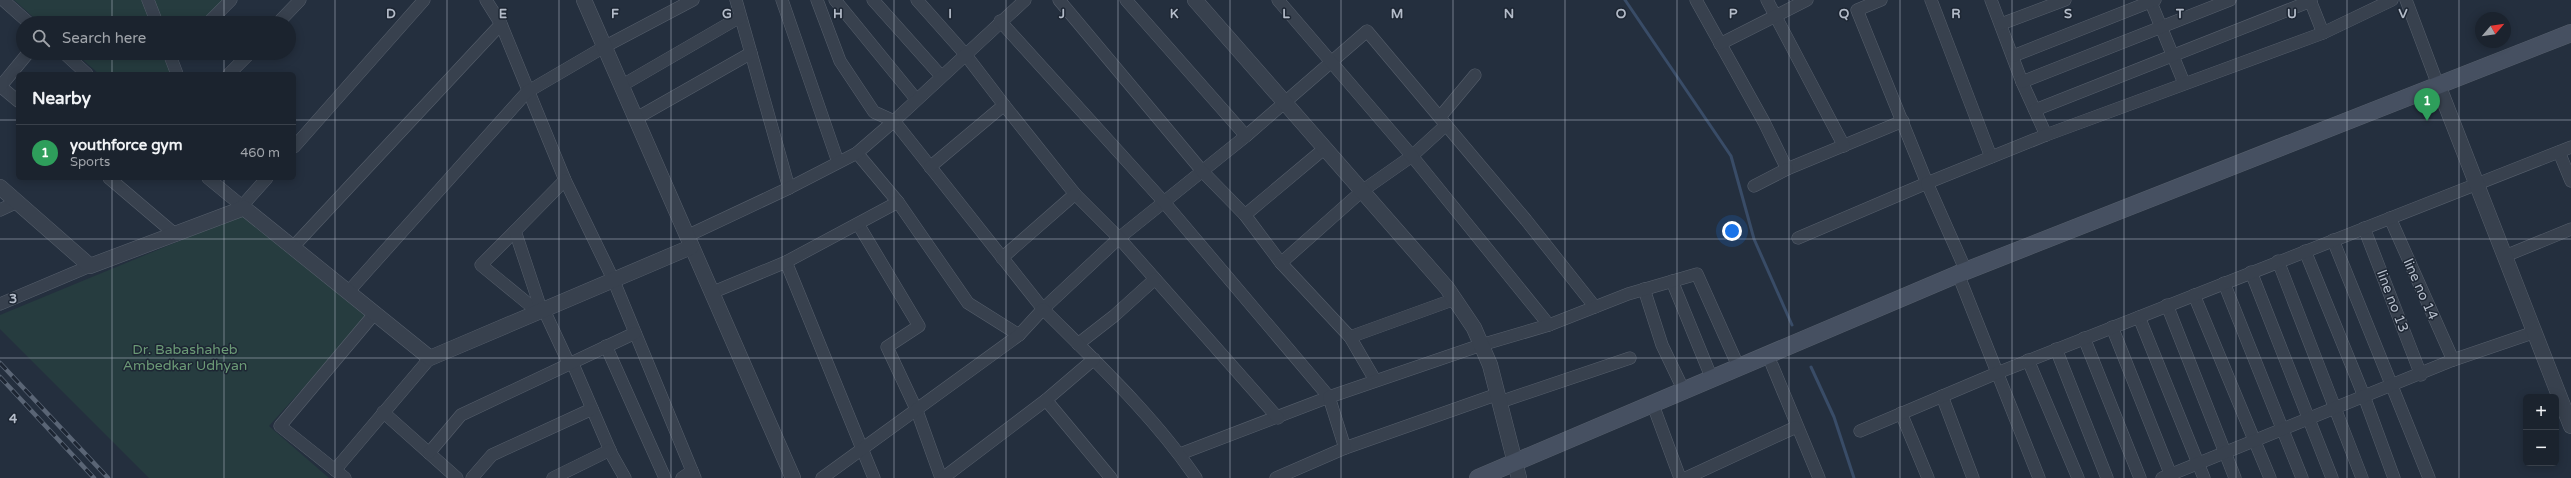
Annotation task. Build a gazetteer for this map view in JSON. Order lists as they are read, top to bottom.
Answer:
{
  "streets": {
    "street": ["line no 14", "line no 13"]
  },
  "parks": ["Dr. Babashaheb Ambedkar Udhyan"],
  "north": "top right",
  "page": {
    "search": "Search here",
    "heading": "Nearby",
    "pins": "1",
    "list": [
      {
        "mark": "1",
        "name": "youthforce gym",
        "note": "Sports",
        "value": "460 m"
      }
    ],
    "map_buttons": ["+", "−"]
  },
  "grid": {
    "columns": [
      "D",
      "E",
      "F",
      "G",
      "H",
      "I",
      "J",
      "K",
      "L",
      "M",
      "N",
      "O",
      "P",
      "Q",
      "R",
      "S",
      "T",
      "U",
      "V"
    ],
    "rows": ["3", "4"]
  }
}
